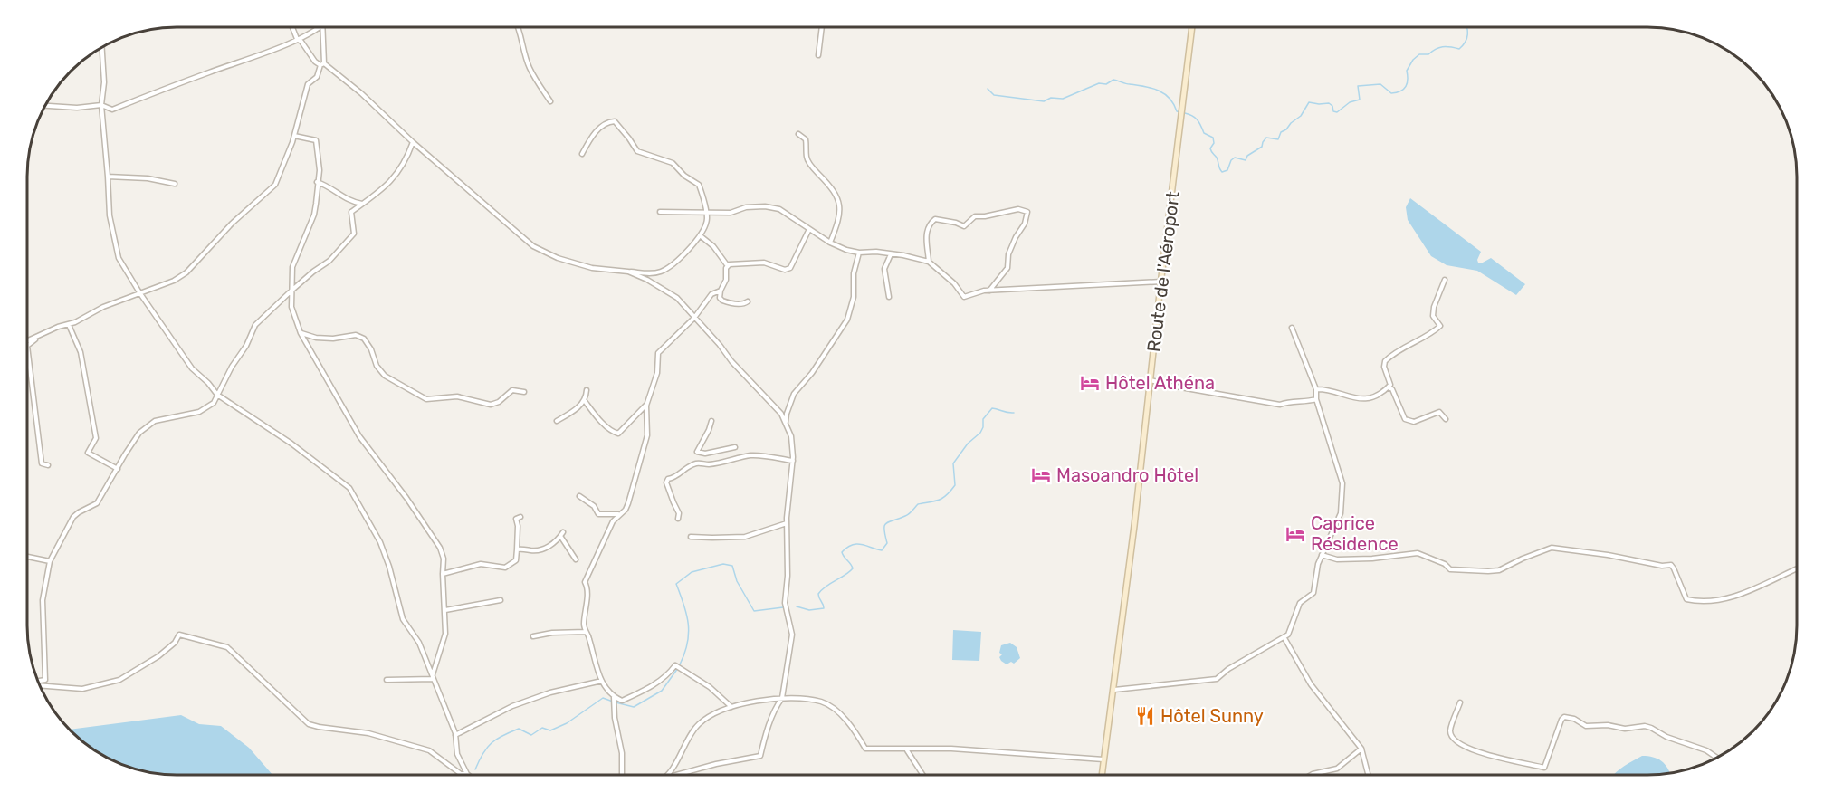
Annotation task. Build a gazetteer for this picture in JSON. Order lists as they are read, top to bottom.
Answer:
{
  "streets": {
    "main road": ["Route de l'Aéroport"]
  },
  "places": {
    "hotel": ["Hôtel Athéna", "Masoandro Hôtel", "Caprice Résidence"],
    "restaurant": ["Hôtel Sunny"]
  }
}
